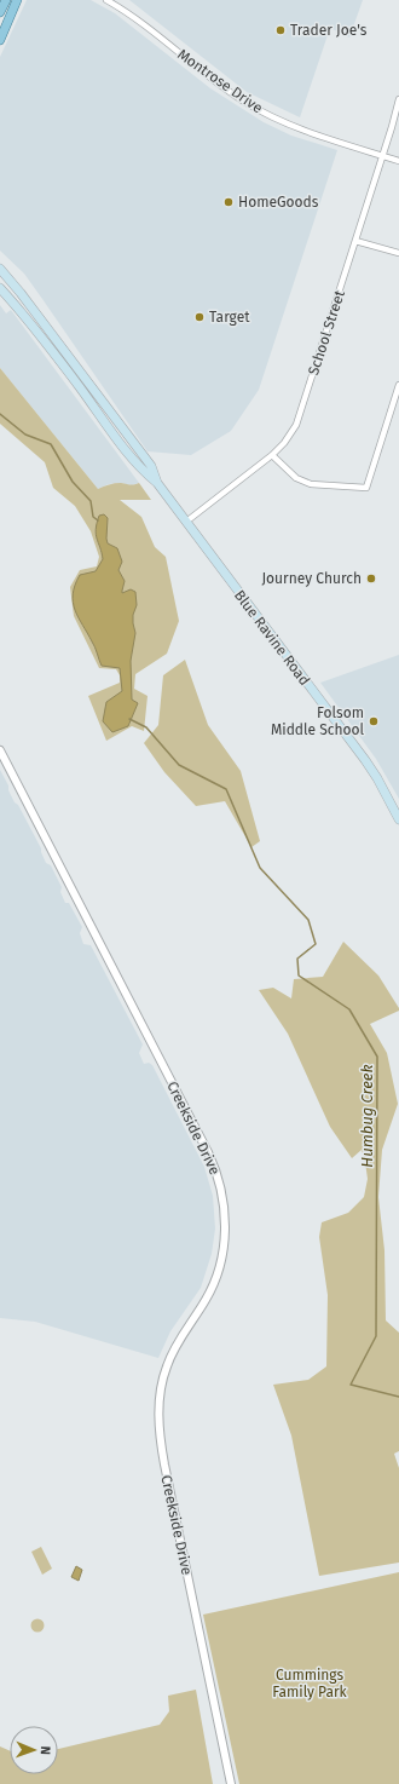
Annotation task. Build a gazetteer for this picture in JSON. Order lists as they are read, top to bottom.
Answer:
{
  "streets": {
    "main road": ["Blue Ravine Road"],
    "street": ["Montrose Drive", "School Street", "Creekside Drive"]
  },
  "crossings": [
    ["Montrose Drive", "School Street"],
    ["School Street", "Blue Ravine Road"]
  ],
  "water": ["Humbug Creek"],
  "parks": ["Cummings Family Park"],
  "places": [
    "Trader Joe's",
    "HomeGoods",
    "Target",
    "Journey Church",
    "Folsom Middle School"
  ],
  "north": "right"
}
